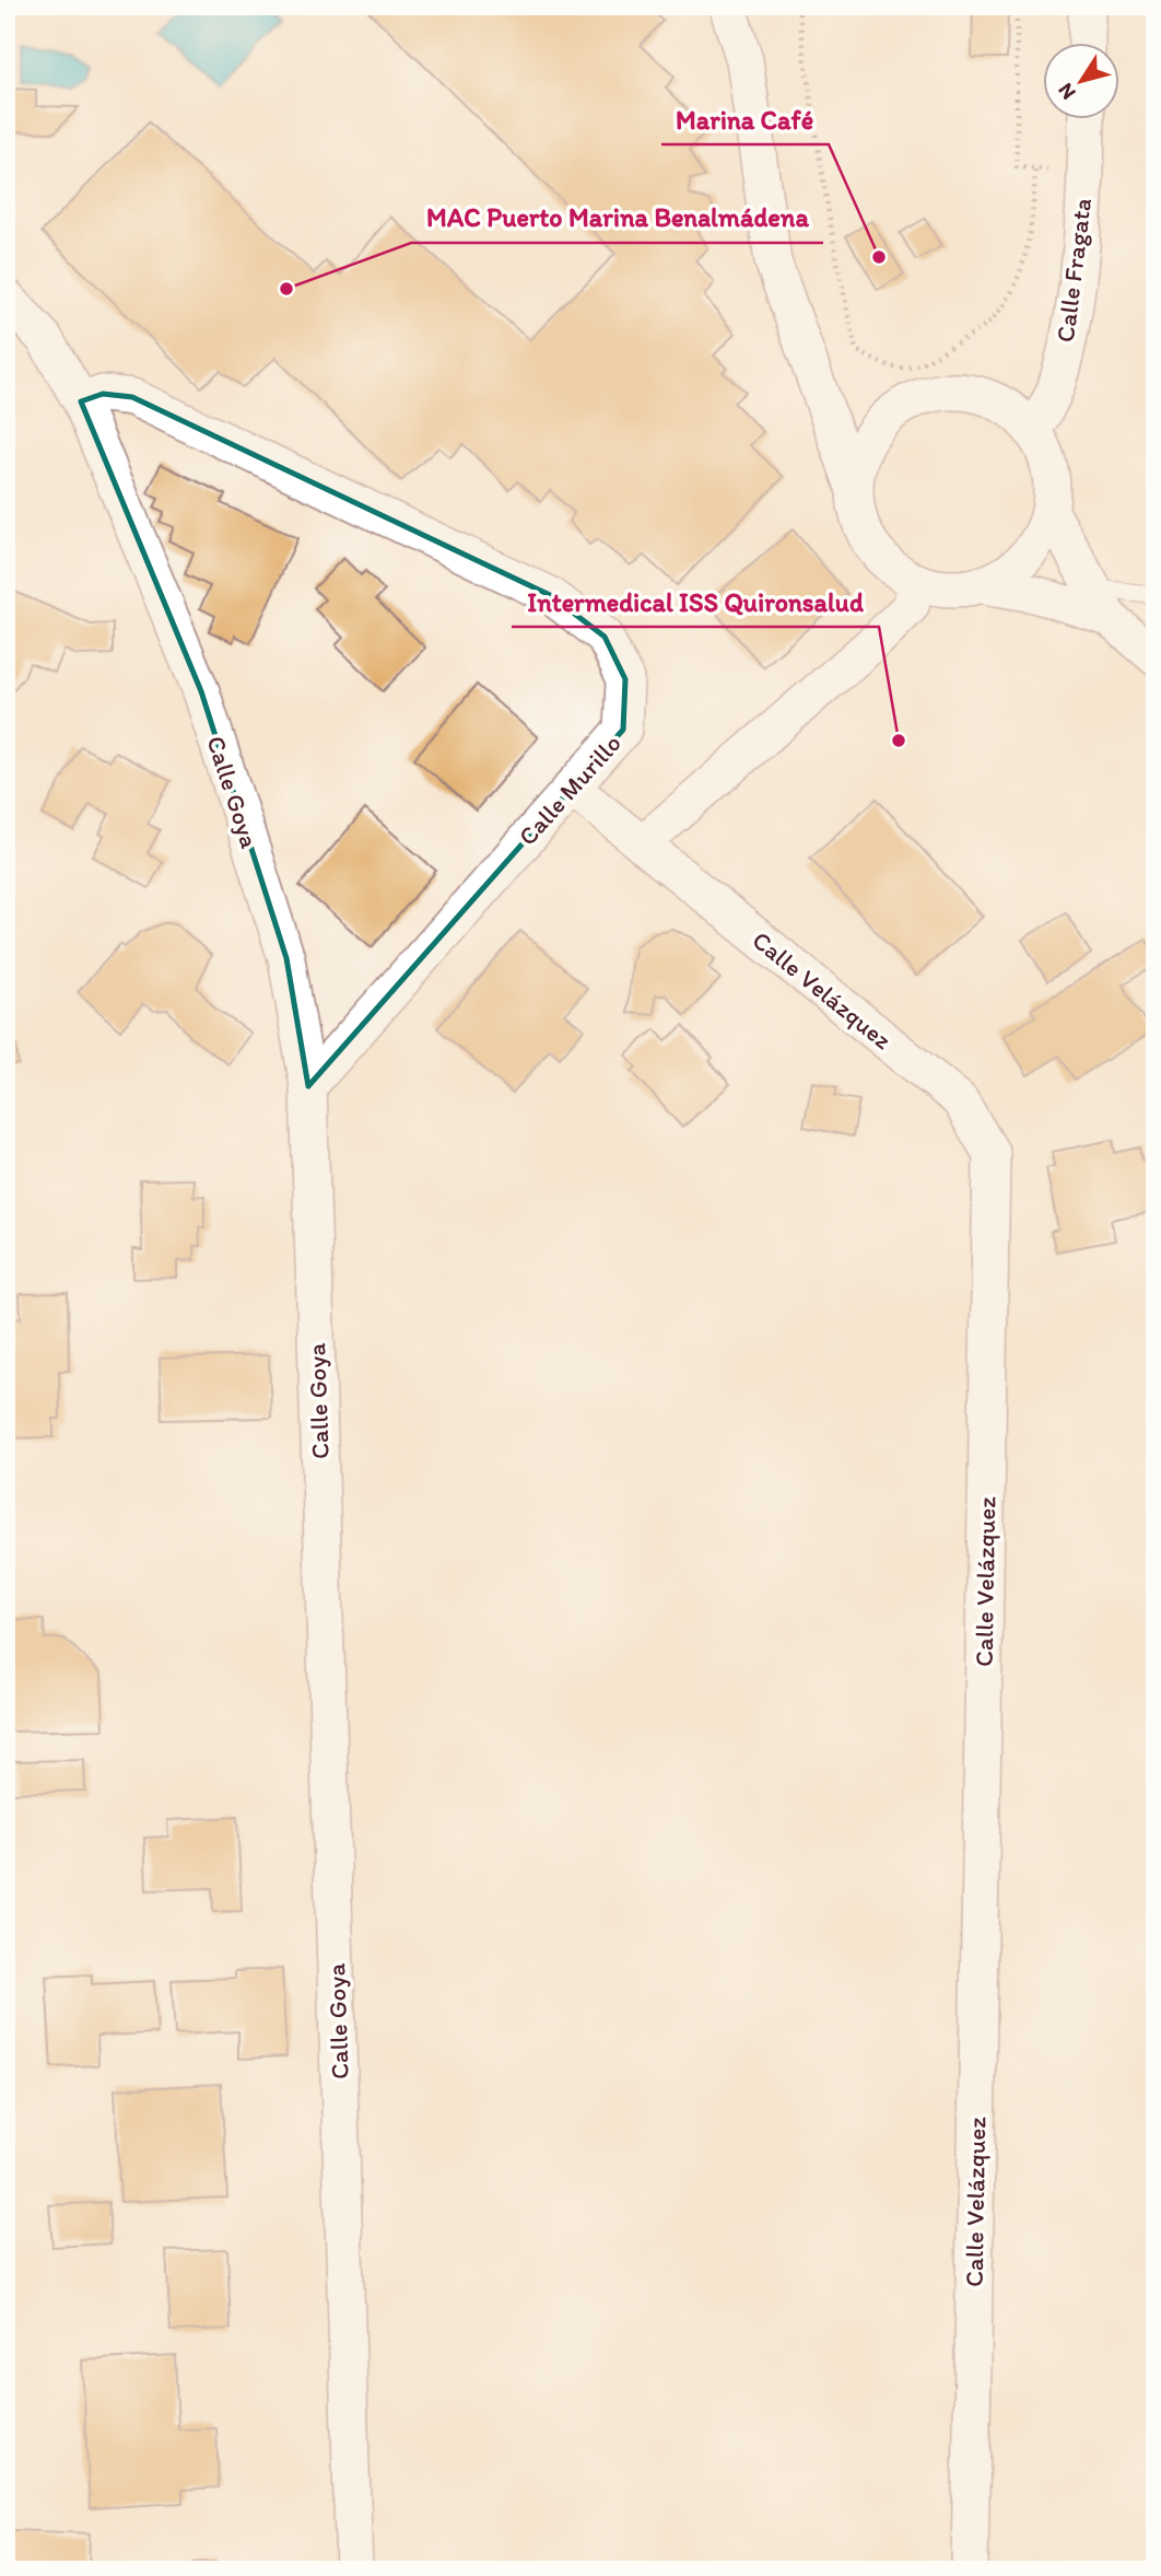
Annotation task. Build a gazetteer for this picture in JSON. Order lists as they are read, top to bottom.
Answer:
{
  "streets": {
    "street": [
      "Calle Fragata",
      "Calle Murillo",
      "Calle Goya",
      "Calle Velázquez"
    ]
  },
  "crossings": [
    ["Calle Murillo", "Calle Goya"],
    ["Calle Murillo", "Calle Velázquez"]
  ],
  "places": ["Marina Café", "MAC Puerto Marina Benalmádena", "Intermedical ISS Quironsalud"],
  "north": "bottom left"
}
